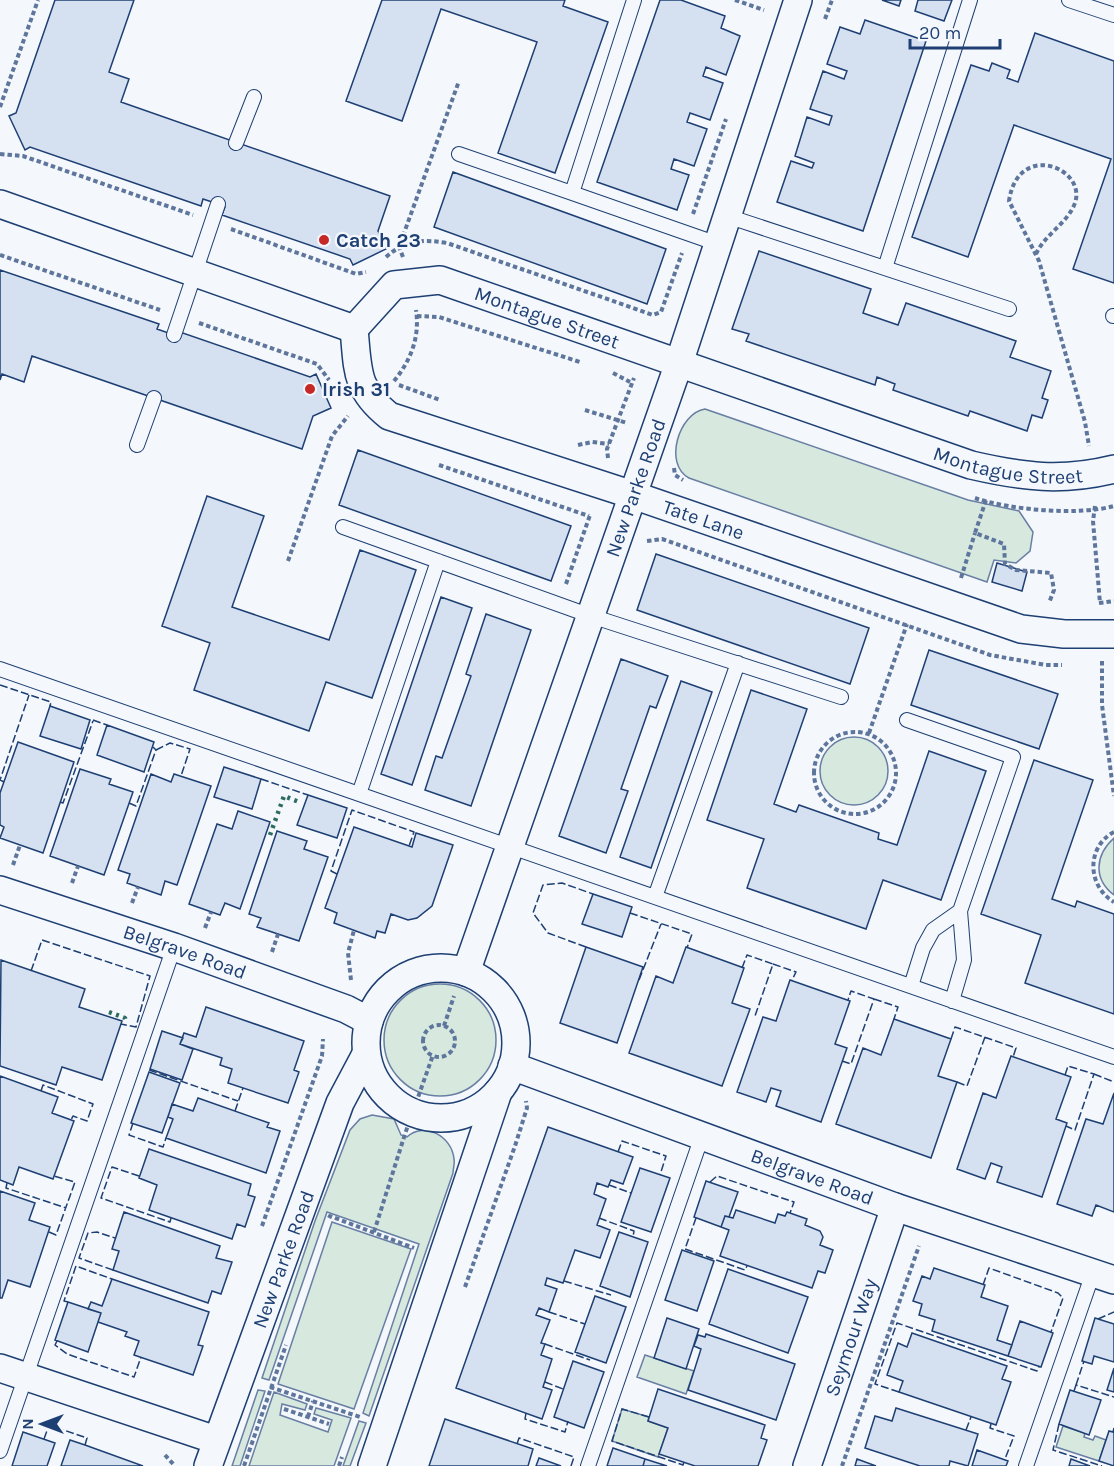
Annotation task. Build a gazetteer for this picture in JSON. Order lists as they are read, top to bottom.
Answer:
{
  "streets": {
    "street": [
      "Montague Street",
      "New Parke Road",
      "Tate Lane",
      "Belgrave Road",
      "Seymour Way"
    ]
  },
  "crossings": [
    ["Montague Street", "New Parke Road"],
    ["Montague Street", "Tate Lane"],
    ["New Parke Road", "Tate Lane"],
    ["Belgrave Road", "Seymour Way"]
  ],
  "places": ["Catch 23", "Irish 31"],
  "scale_bar": "20 m",
  "north": "left"
}
